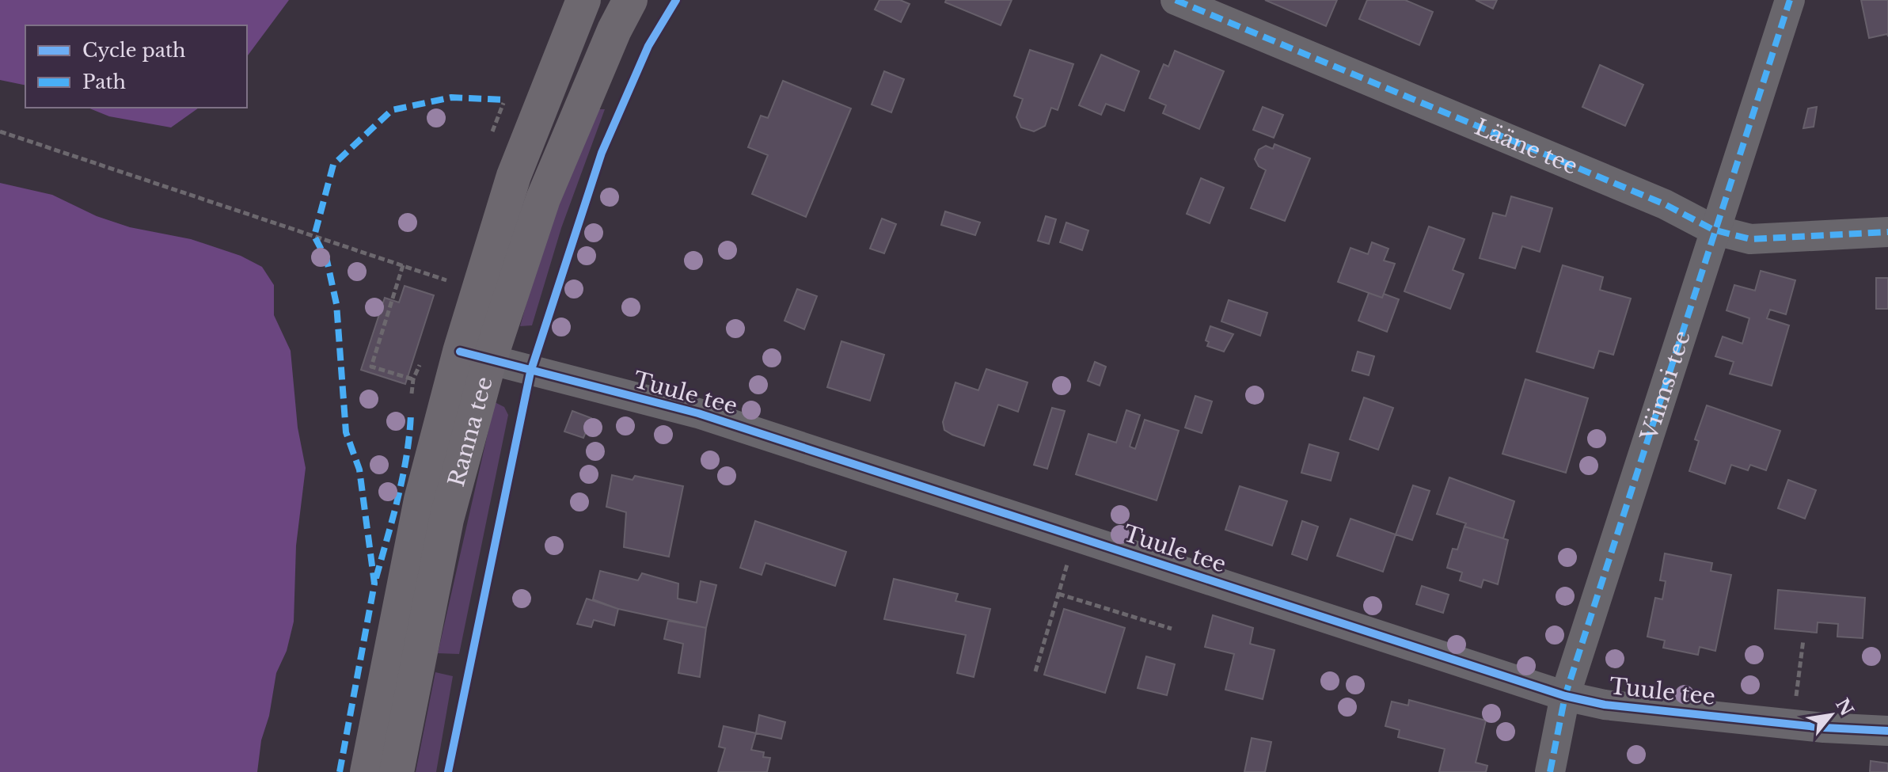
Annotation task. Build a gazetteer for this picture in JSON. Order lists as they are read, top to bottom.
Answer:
{
  "streets": {
    "main road": ["Ranna tee"],
    "street": ["Lääne tee", "Viimsi tee", "Tuule tee"]
  },
  "crossings": [
    ["Lääne tee", "Viimsi tee"],
    ["Viimsi tee", "Tuule tee"],
    ["Tuule tee", "Ranna tee"]
  ],
  "legend": ["Cycle path", "Path"],
  "north": "top right"
}
